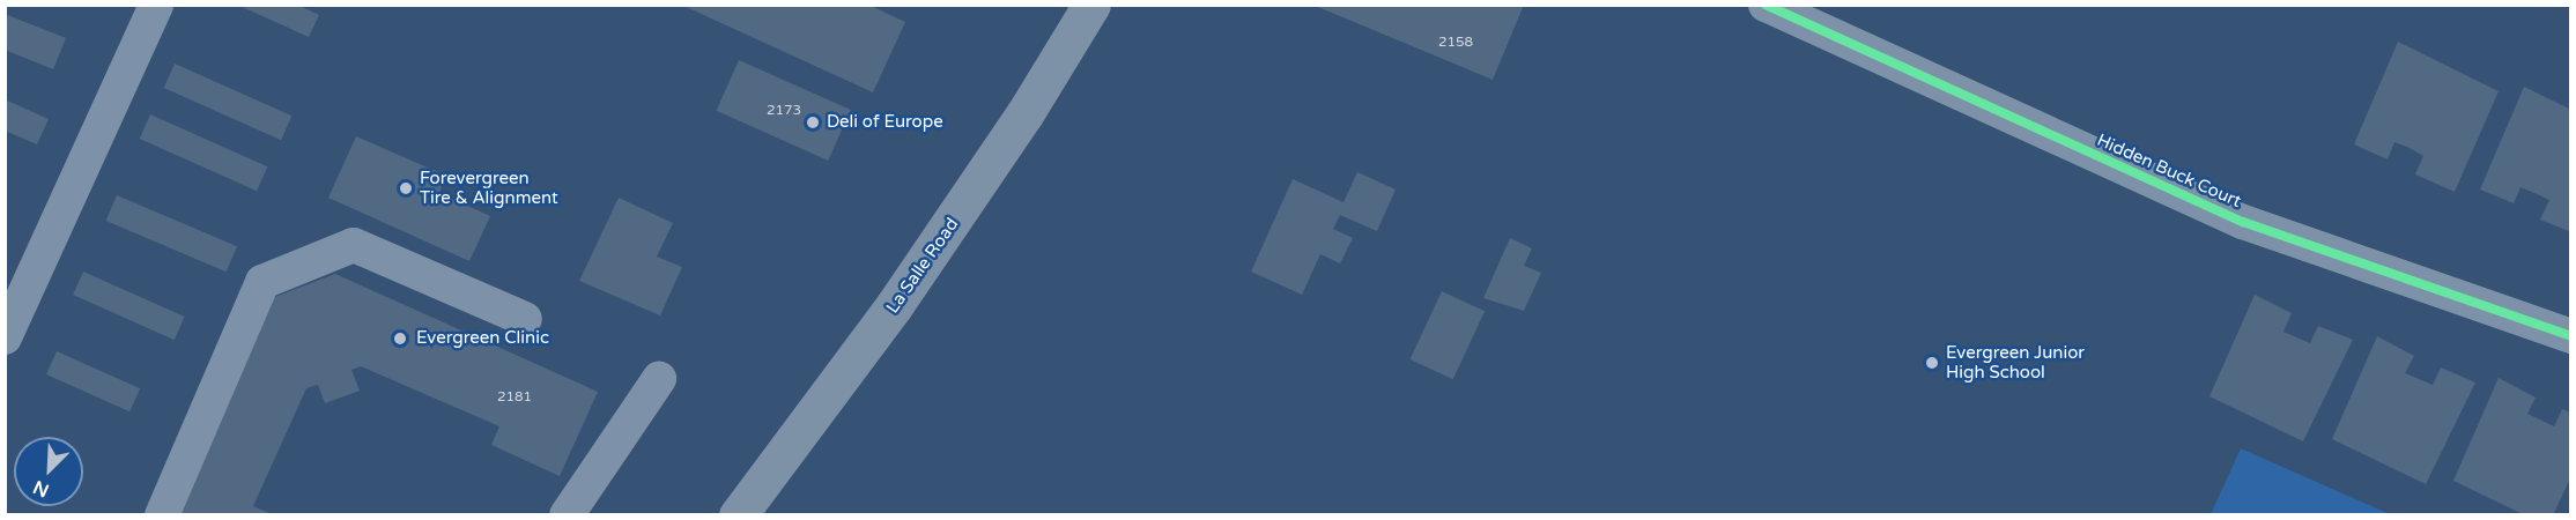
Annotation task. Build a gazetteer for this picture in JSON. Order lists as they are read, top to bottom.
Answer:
{
  "streets": {
    "highway": ["La Salle Road"],
    "street": ["Hidden Buck Court"]
  },
  "places": [
    "Deli of Europe",
    "Forevergreen Tire & Alignment",
    "Evergreen Clinic",
    "Evergreen Junior High School"
  ],
  "house_numbers": ["2158", "2173", "2181"],
  "north": "bottom left"
}
